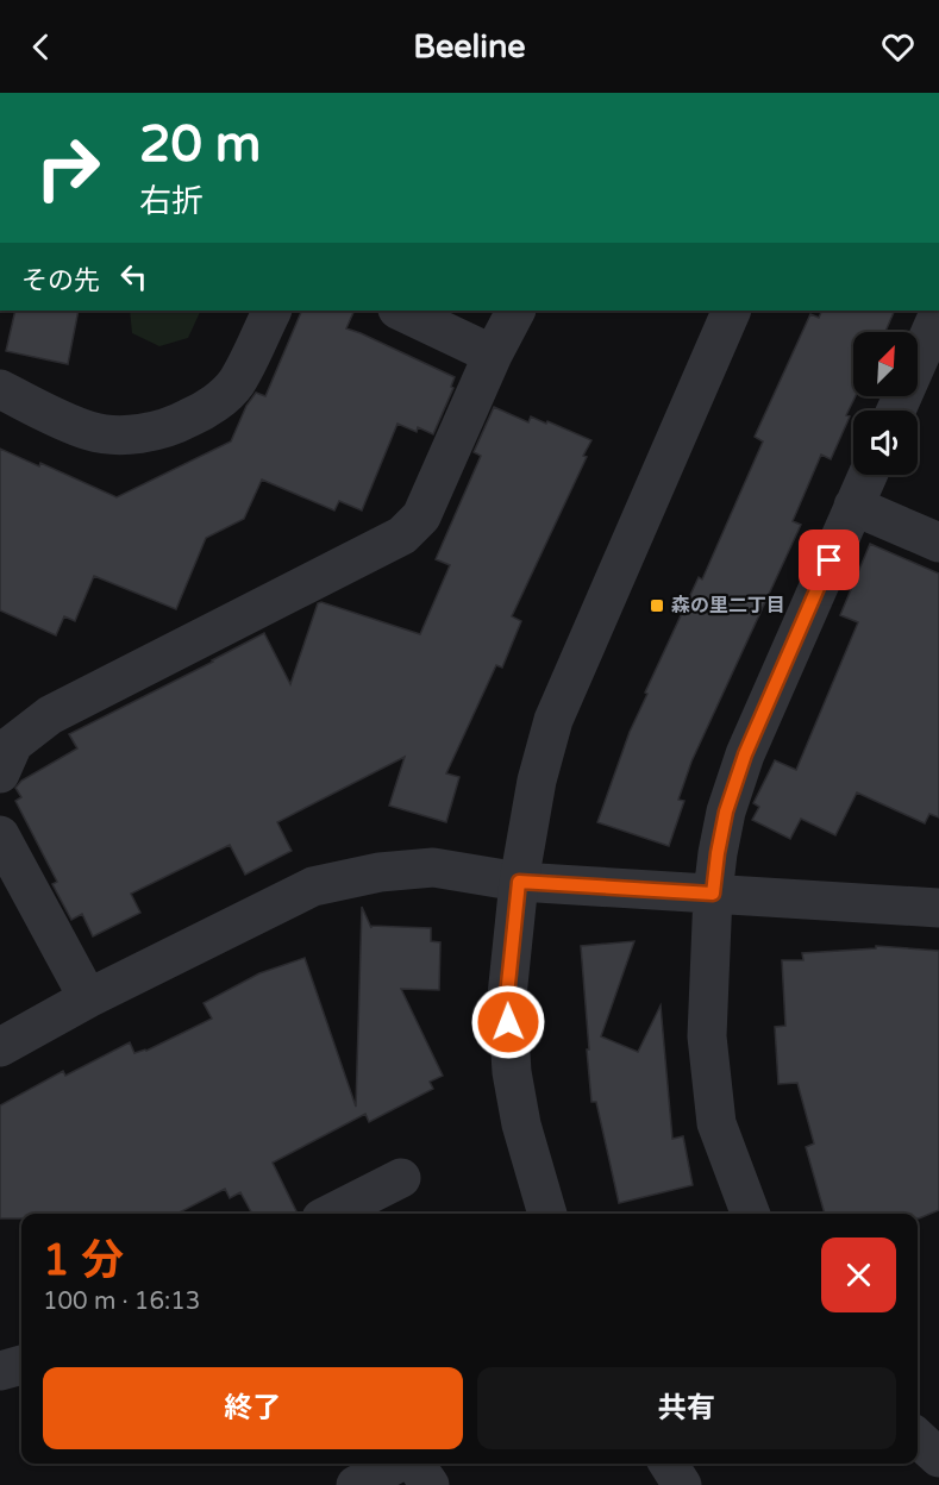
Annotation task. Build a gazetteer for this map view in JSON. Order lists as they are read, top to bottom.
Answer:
{
  "places": {
    "transit": ["森の里二丁目"]
  },
  "north": "top right",
  "page": {
    "header": "Beeline",
    "turn": ["20 m", "右折"],
    "then": "その先",
    "heading": ["1 分", "100 m · 16:13"],
    "buttons": ["終了", "共有"]
  }
}
